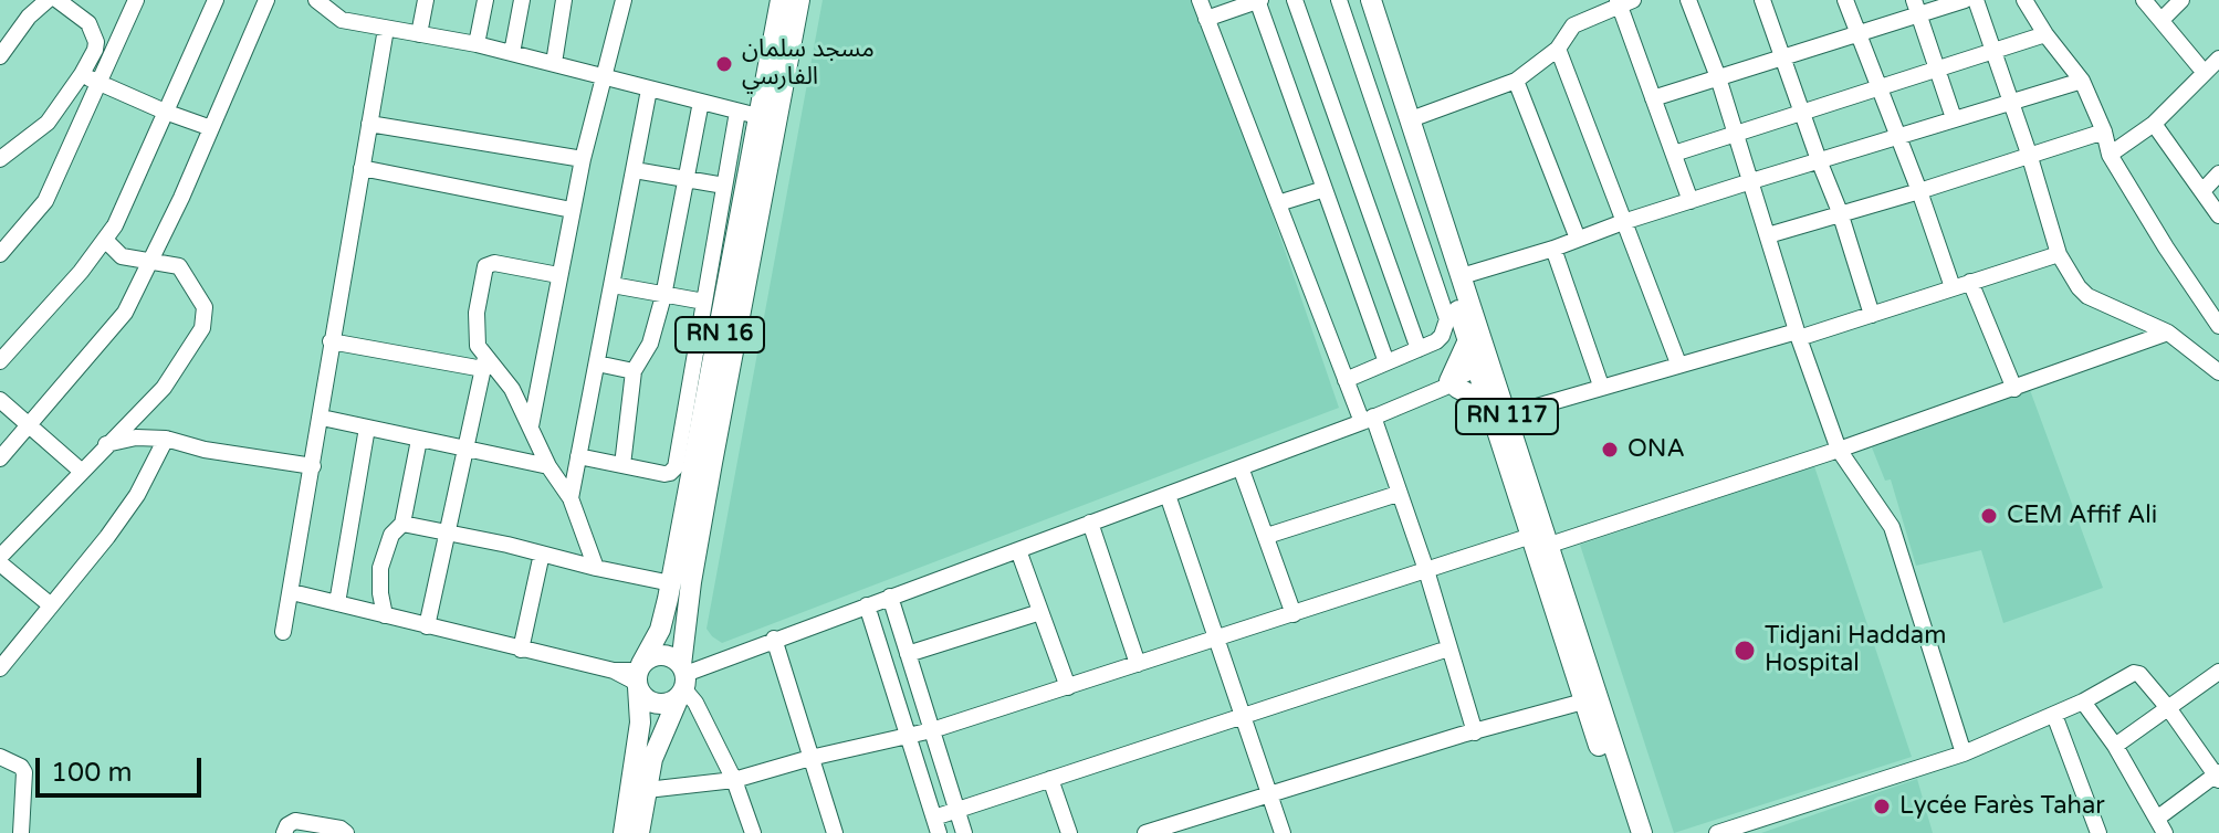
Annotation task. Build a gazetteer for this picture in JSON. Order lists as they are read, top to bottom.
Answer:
{
  "streets": {
    "main road": ["RN 16", "RN 117"]
  },
  "places": [
    "مسجد سلمان الفارسي",
    "ONA",
    "CEM Affif Ali",
    "Tidjani Haddam Hospital",
    "Lycée Farès Tahar"
  ],
  "scale_bar": "100 m"
}
